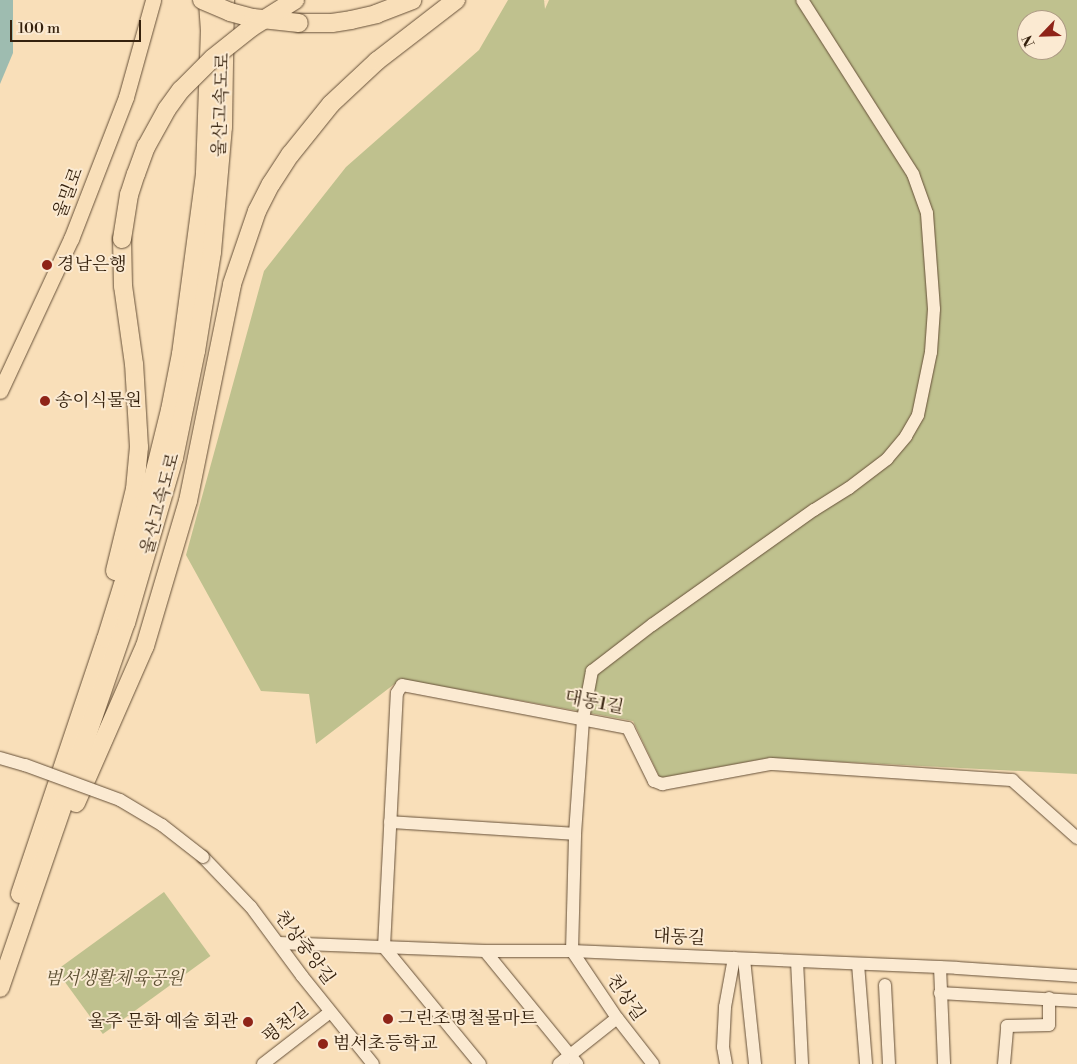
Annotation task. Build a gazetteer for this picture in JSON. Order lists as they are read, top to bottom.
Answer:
{
  "streets": {
    "highway": ["울산고속도로"],
    "main road": ["울밀로"],
    "street": [
      "대동1길",
      "대동길",
      "천상중앙길",
      "천상길",
      "평천길"
    ]
  },
  "crossings": [
    ["대동1길", "대동길"],
    ["대동길", "천상중앙길"],
    ["대동길", "천상길"],
    ["천상중앙길", "평천길"]
  ],
  "parks": ["범서생활체육공원"],
  "places": [
    "경남은행",
    "송이식물원",
    "그린조명철물마트",
    "울주 문화 예술 회관",
    "범서초등학교"
  ],
  "scale_bar": "100 m",
  "north": "bottom left"
}
